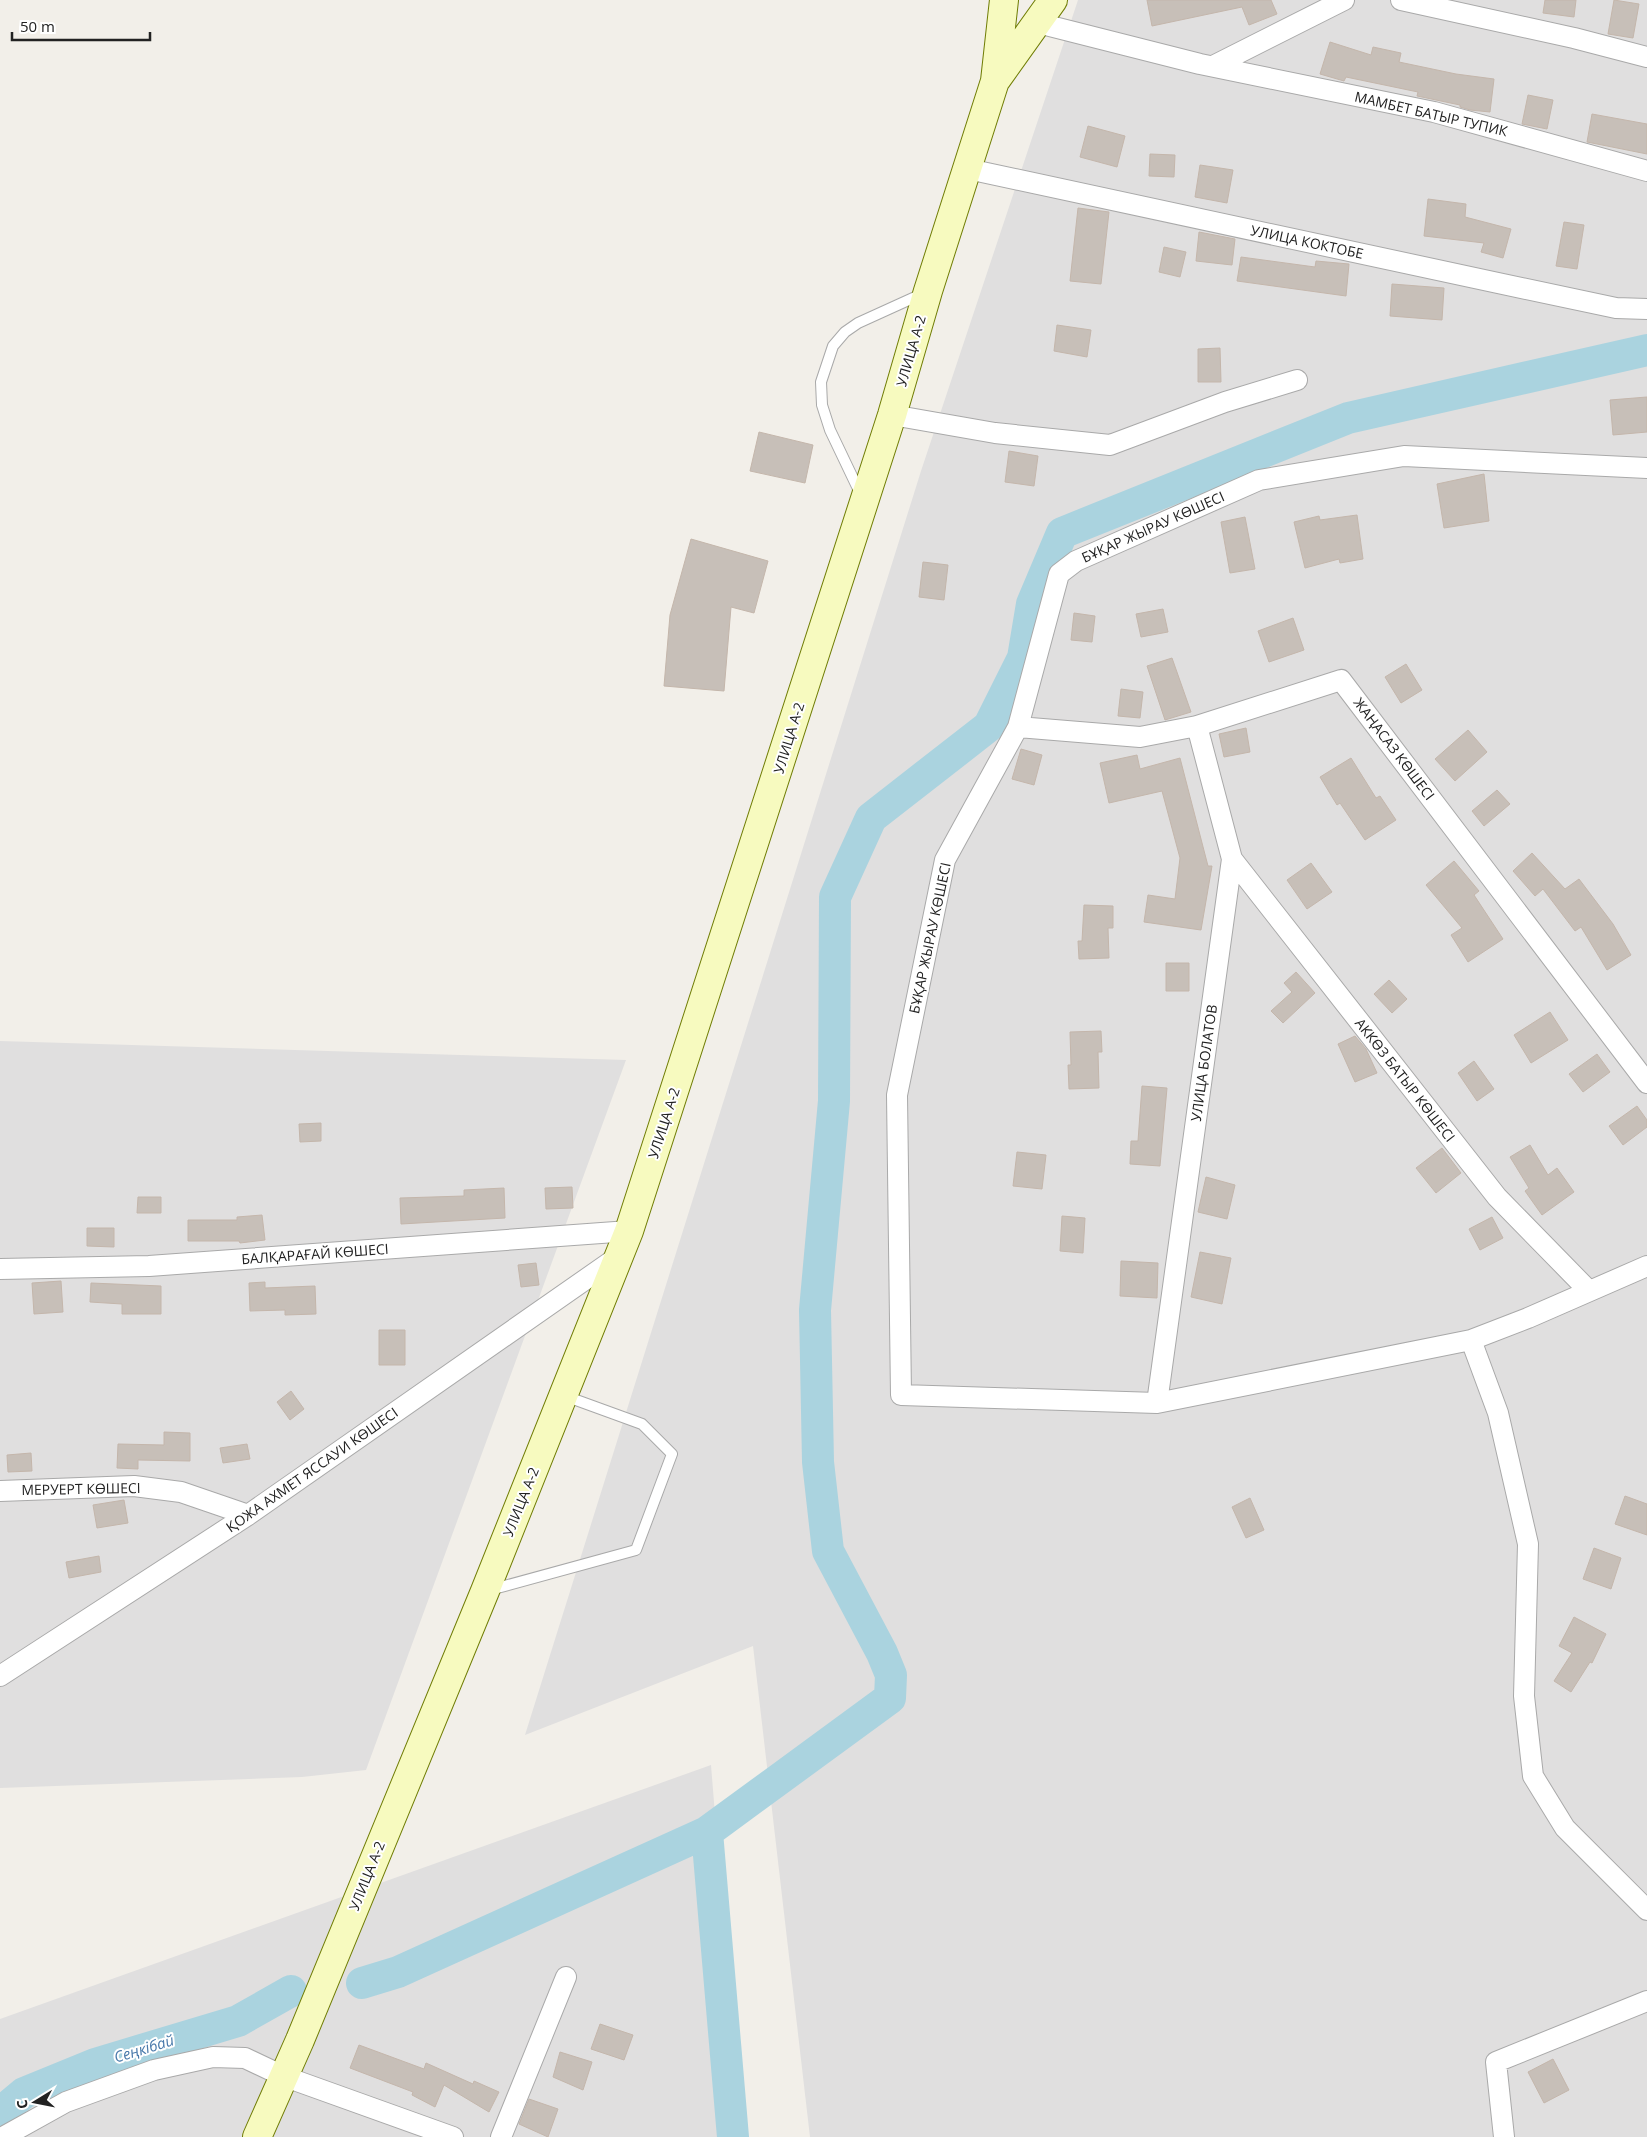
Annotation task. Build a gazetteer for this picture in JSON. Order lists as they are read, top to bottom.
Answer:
{
  "streets": {
    "main road": ["УЛИЦА А-2"],
    "street": [
      "МАМБЕТ БАТЫР ТУПИК",
      "УЛИЦА КОКТОБЕ",
      "БҰҚАР ЖЫРАУ КӨШЕСІ",
      "ЖАҢАСАЗ КӨШЕСІ",
      "УЛИЦА БОЛАТОВ",
      "АККӨЗ БАТЫР КӨШЕСІ",
      "БАЛҚАРАҒАЙ КӨШЕСІ",
      "ҚОЖА АХМЕТ ЯССАУИ КӨШЕСІ",
      "МЕРУЕРТ КӨШЕСІ"
    ]
  },
  "crossings": [
    ["МАМБЕТ БАТЫР ТУПИК", "УЛИЦА А-2"],
    ["УЛИЦА КОКТОБЕ", "УЛИЦА А-2"],
    ["УЛИЦА А-2", "БАЛҚАРАҒАЙ КӨШЕСІ"],
    ["УЛИЦА А-2", "ҚОЖА АХМЕТ ЯССАУИ КӨШЕСІ"],
    ["БҰҚАР ЖЫРАУ КӨШЕСІ", "ЖАҢАСАЗ КӨШЕСІ"],
    ["БҰҚАР ЖЫРАУ КӨШЕСІ", "УЛИЦА БОЛАТОВ"],
    ["ЖАҢАСАЗ КӨШЕСІ", "УЛИЦА БОЛАТОВ"],
    ["УЛИЦА БОЛАТОВ", "АККӨЗ БАТЫР КӨШЕСІ"],
    ["ҚОЖА АХМЕТ ЯССАУИ КӨШЕСІ", "МЕРУЕРТ КӨШЕСІ"]
  ],
  "water": ["Сеңкібай"],
  "scale_bar": "50 m",
  "north": "left"
}
